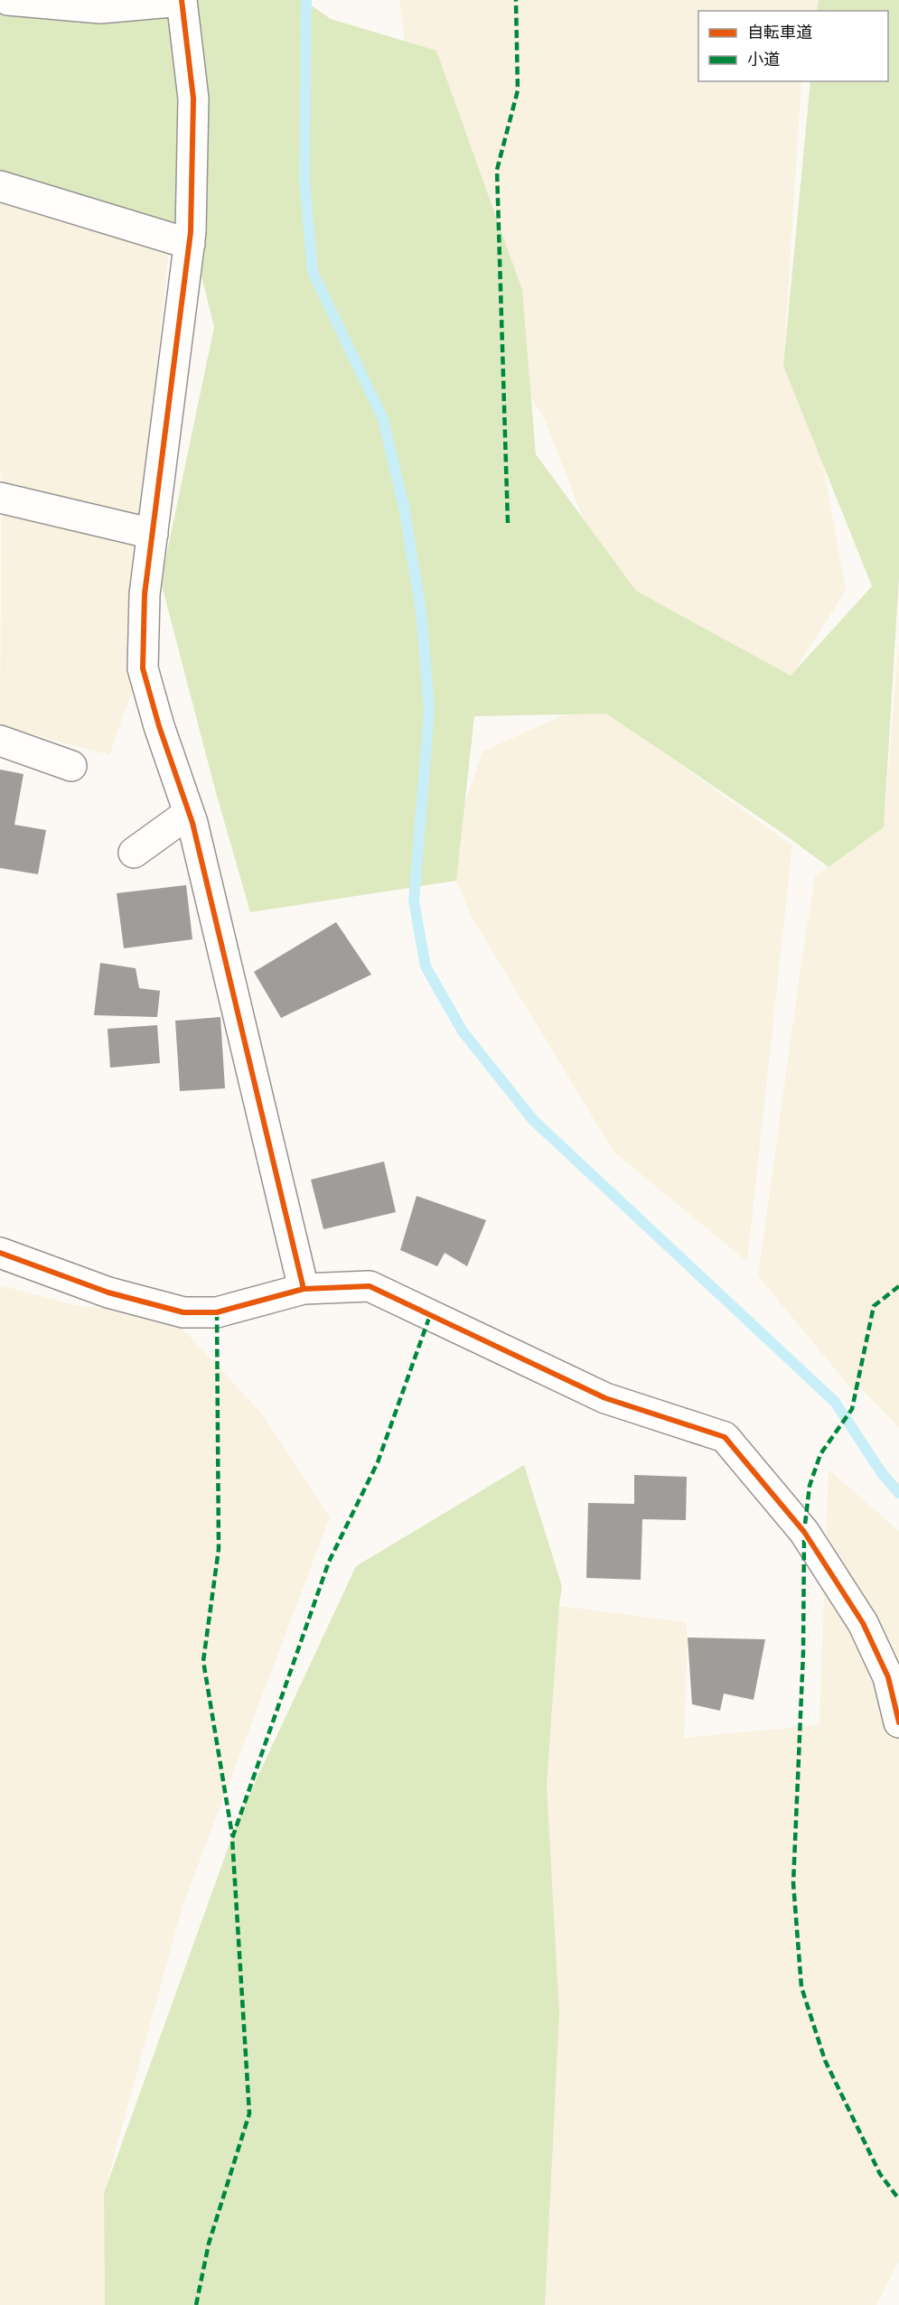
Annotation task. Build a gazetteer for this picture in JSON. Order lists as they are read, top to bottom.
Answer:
{
  "legend": ["自転車道", "小道"]
}
